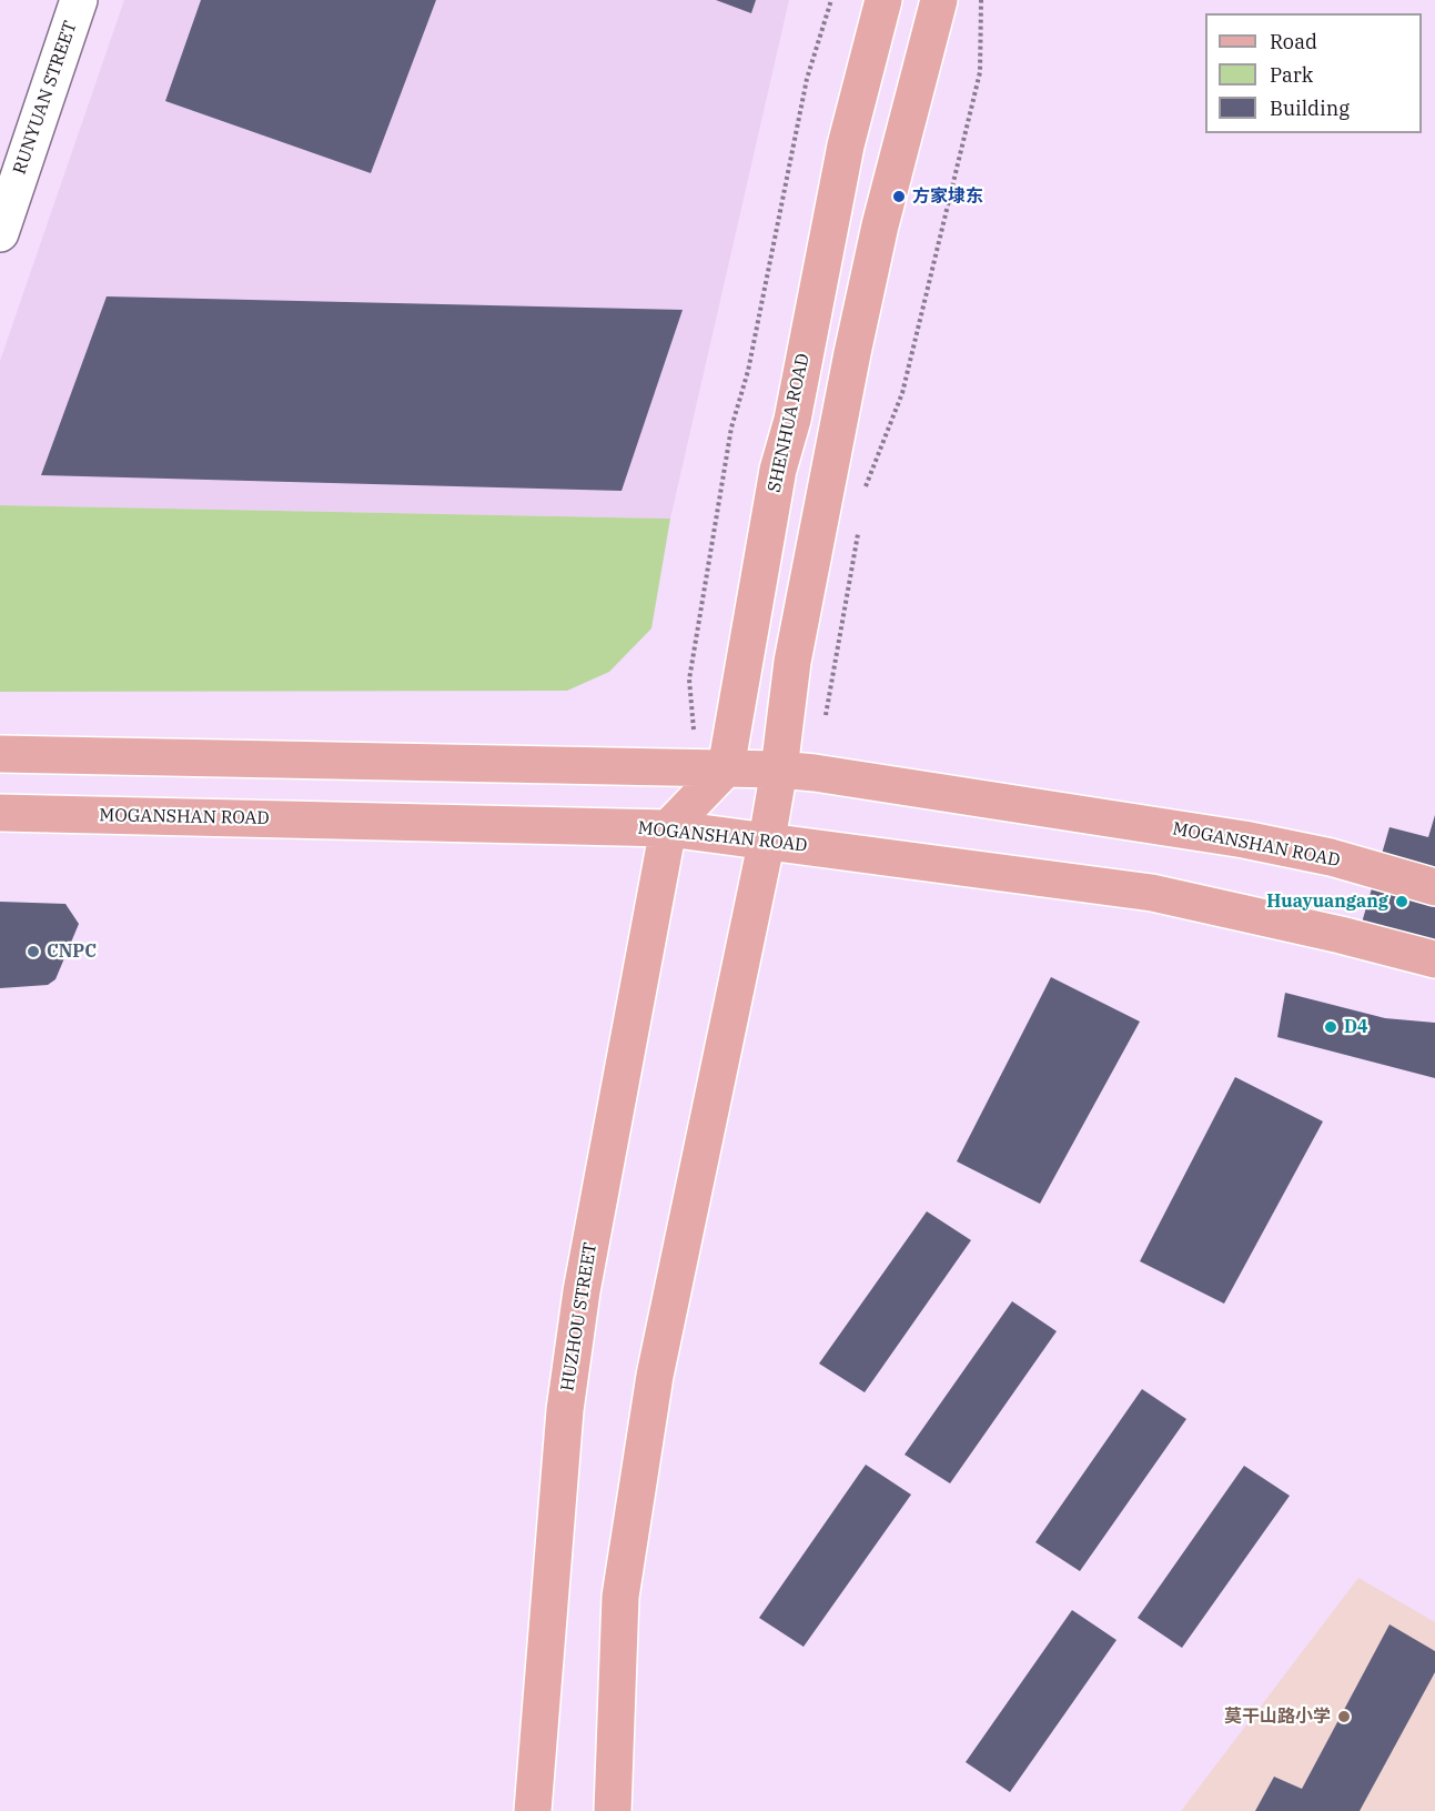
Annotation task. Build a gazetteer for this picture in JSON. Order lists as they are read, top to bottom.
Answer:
{
  "streets": {
    "main road": ["SHENHUA ROAD", "MOGANSHAN ROAD", "HUZHOU STREET"],
    "street": ["RUNYUAN STREET"]
  },
  "crossings": [
    ["SHENHUA ROAD", "MOGANSHAN ROAD"],
    ["MOGANSHAN ROAD", "HUZHOU STREET"]
  ],
  "places": [
    "方家埭东",
    "Huayuangang",
    "CNPC",
    "D4",
    "莫干山路小学"
  ],
  "legend": ["Road", "Park", "Building"]
}
